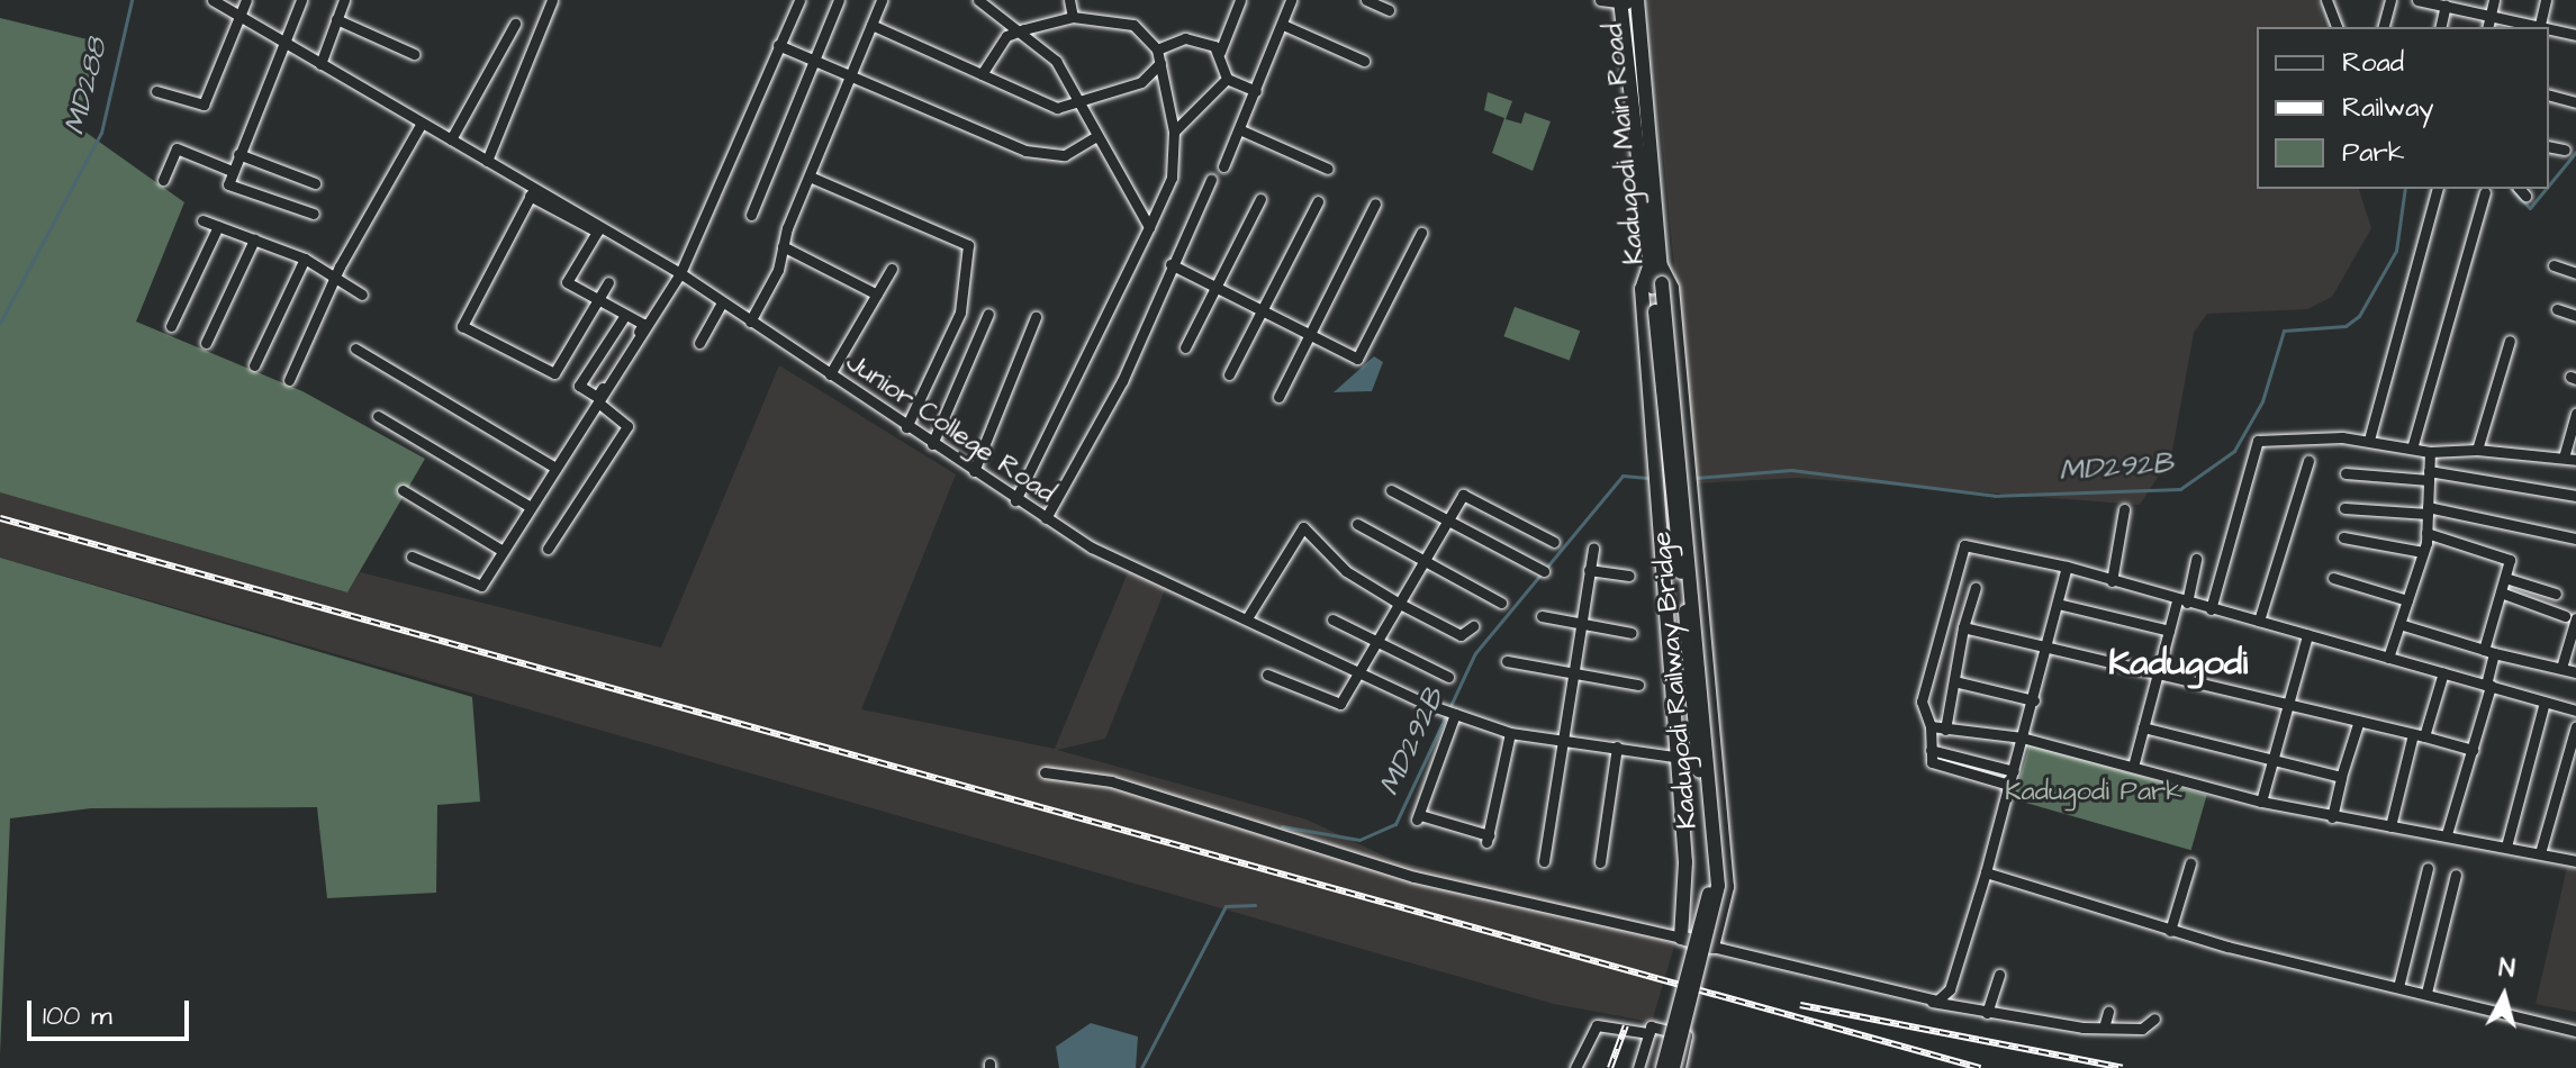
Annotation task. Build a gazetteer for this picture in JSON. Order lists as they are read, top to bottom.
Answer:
{
  "streets": {
    "main road": ["Kadugodi Main Road", "Kadugodi Railway Bridge"],
    "street": ["Junior College Road"]
  },
  "crossings": [
    ["Kadugodi Main Road", "Kadugodi Railway Bridge"]
  ],
  "districts": ["Kadugodi"],
  "water": ["MD288", "MD292B"],
  "parks": ["Kadugodi Park"],
  "legend": ["Road", "Railway", "Park"],
  "scale_bar": "100 m",
  "north": "top"
}
